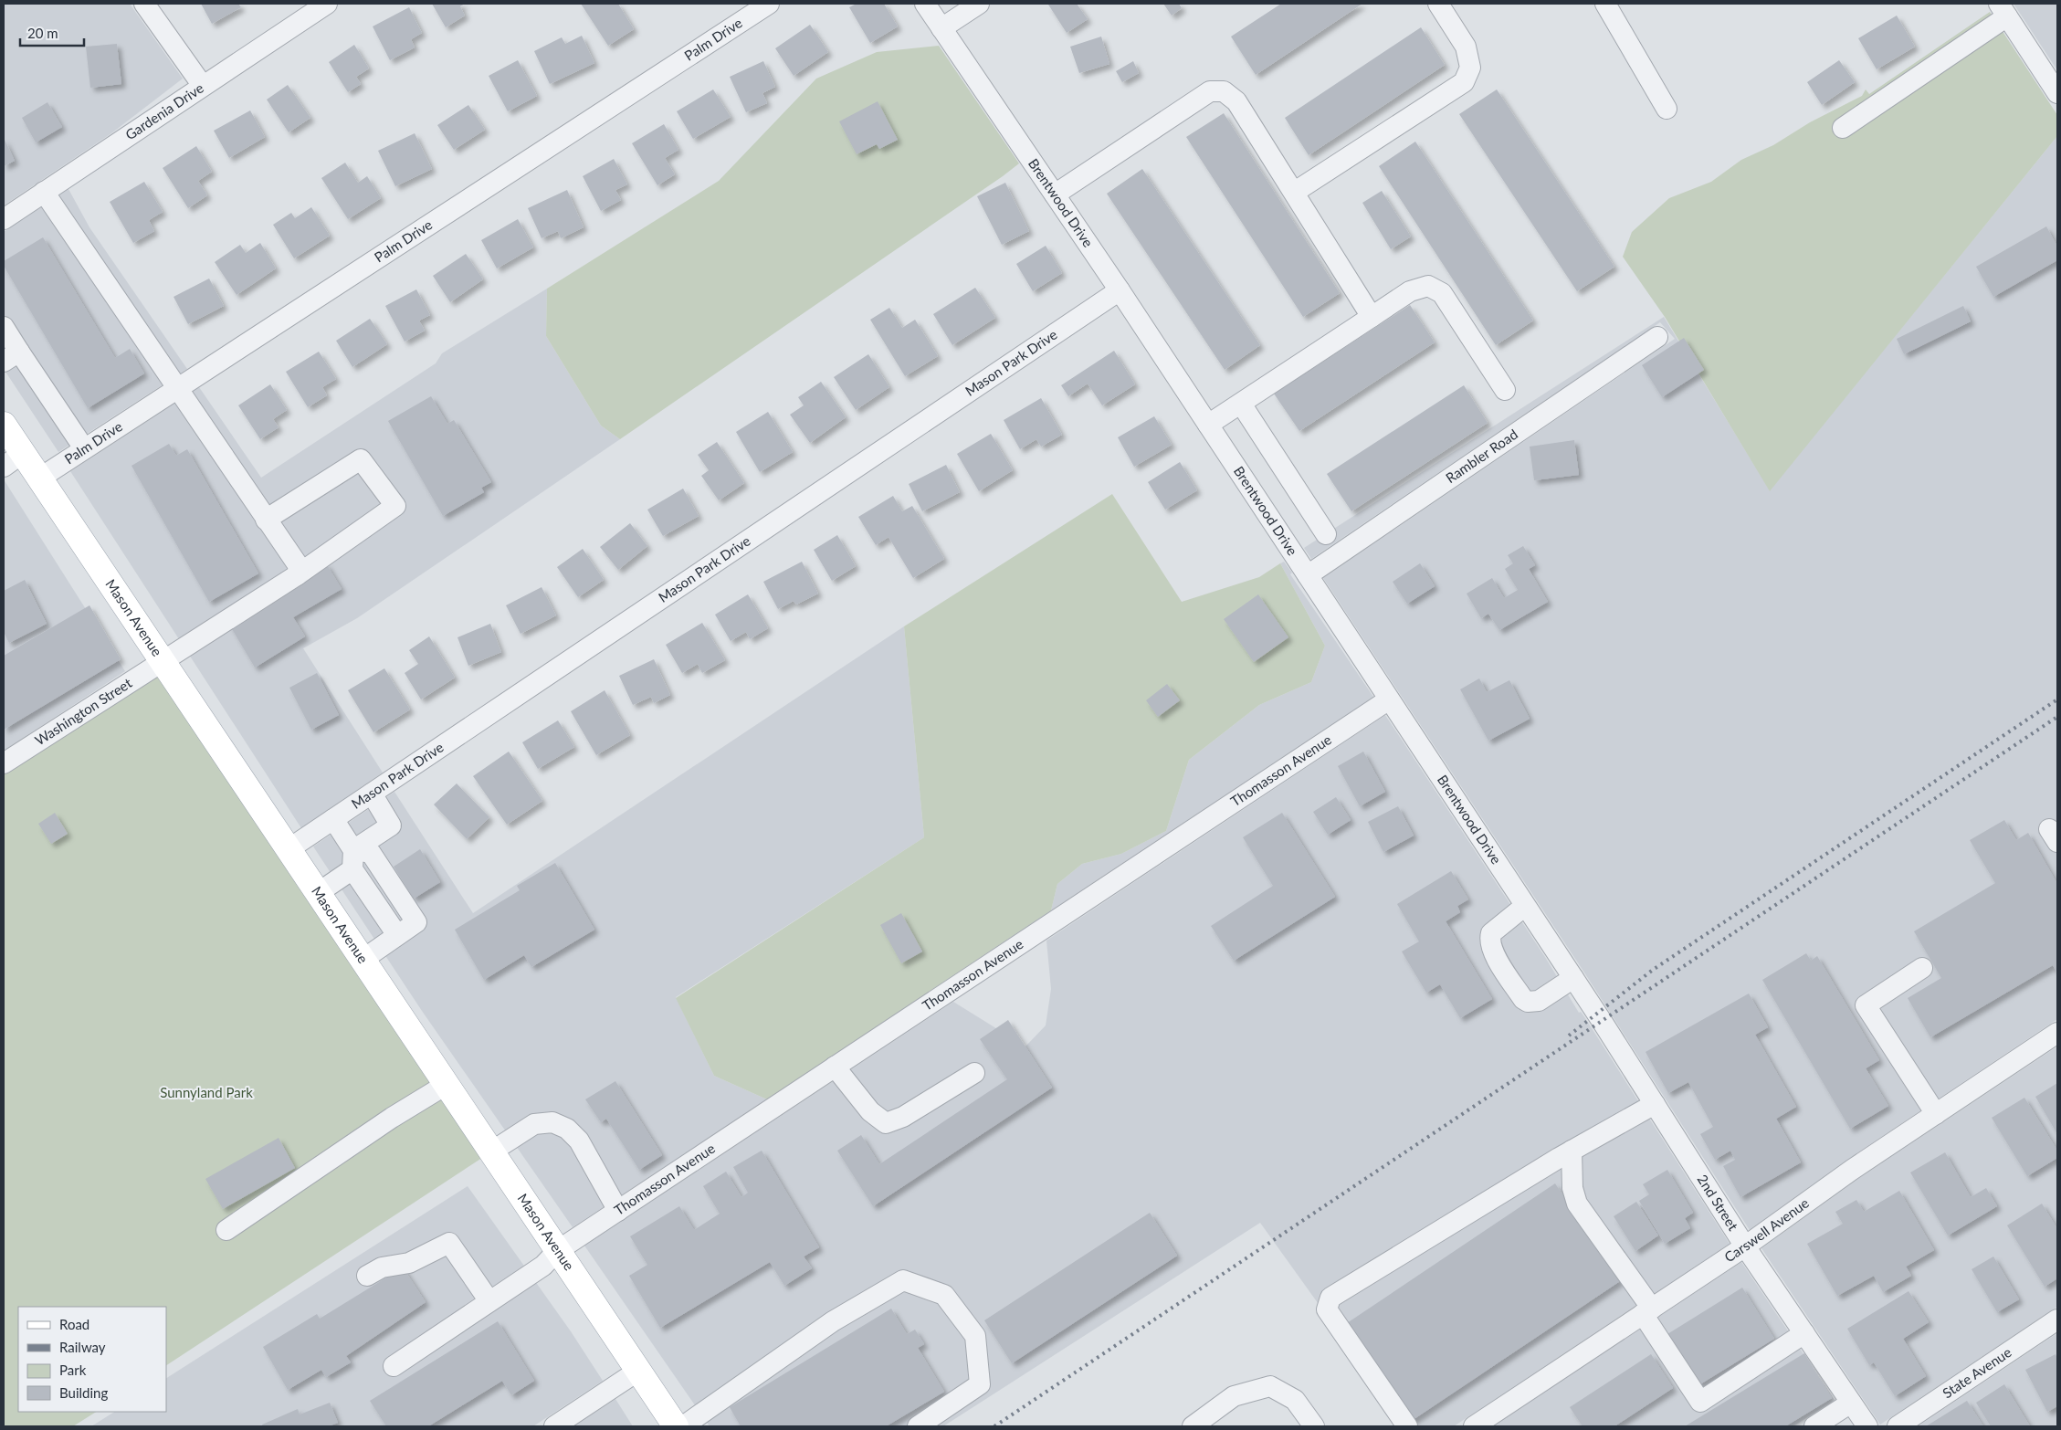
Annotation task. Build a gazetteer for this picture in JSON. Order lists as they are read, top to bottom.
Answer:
{
  "streets": {
    "main road": ["Mason Avenue"],
    "street": [
      "Palm Drive",
      "Gardenia Drive",
      "Brentwood Drive",
      "Mason Park Drive",
      "Rambler Road",
      "Washington Street",
      "Thomasson Avenue",
      "2nd Street",
      "Carswell Avenue",
      "State Avenue"
    ]
  },
  "crossings": [
    ["Palm Drive", "Mason Avenue"],
    ["Brentwood Drive", "Mason Park Drive"],
    ["Brentwood Drive", "Rambler Road"],
    ["Brentwood Drive", "Thomasson Avenue"],
    ["Brentwood Drive", "2nd Street"],
    ["Mason Park Drive", "Mason Avenue"],
    ["Mason Avenue", "Washington Street"],
    ["Mason Avenue", "Thomasson Avenue"],
    ["2nd Street", "Carswell Avenue"]
  ],
  "parks": ["Sunnyland Park"],
  "legend": [
    "Road",
    "Railway",
    "Park",
    "Building"
  ],
  "scale_bar": "20 m"
}
